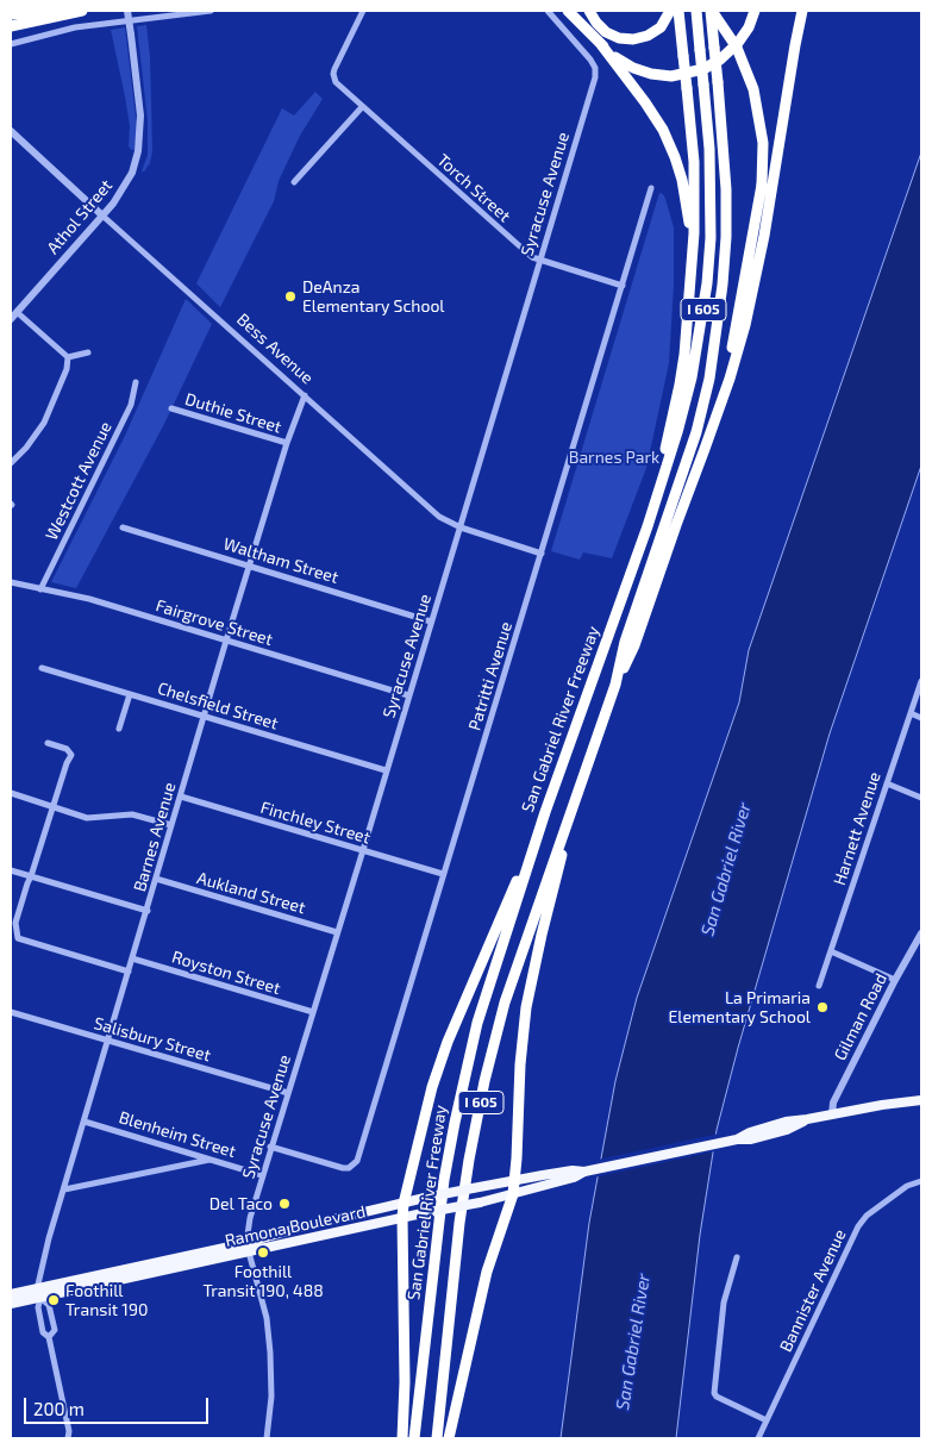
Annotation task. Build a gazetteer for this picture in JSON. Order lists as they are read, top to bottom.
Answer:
{
  "streets": {
    "highway": ["I 605", "San Gabriel River Freeway"],
    "main road": ["Ramona Boulevard"],
    "street": [
      "Torch Street",
      "Syracuse Avenue",
      "Athol Street",
      "Bess Avenue",
      "Duthie Street",
      "Westcott Avenue",
      "Waltham Street",
      "Fairgrove Street",
      "Patritti Avenue",
      "Chelsfield Street",
      "Finchley Street",
      "Harnett Avenue",
      "Barnes Avenue",
      "Aukland Street",
      "Royston Street",
      "Gilman Road",
      "Salisbury Street",
      "Blenheim Street",
      "Bannister Avenue"
    ]
  },
  "crossings": [
    ["Torch Street", "Syracuse Avenue"],
    ["Torch Street", "Patritti Avenue"],
    ["Syracuse Avenue", "Bess Avenue"],
    ["Syracuse Avenue", "Waltham Street"],
    ["Syracuse Avenue", "Fairgrove Street"],
    ["Syracuse Avenue", "Patritti Avenue"],
    ["Syracuse Avenue", "Chelsfield Street"],
    ["Syracuse Avenue", "Finchley Street"],
    ["Syracuse Avenue", "Aukland Street"],
    ["Syracuse Avenue", "Royston Street"],
    ["Syracuse Avenue", "Salisbury Street"],
    ["Syracuse Avenue", "Blenheim Street"],
    ["Syracuse Avenue", "Ramona Boulevard"],
    ["Athol Street", "Bess Avenue"],
    ["Bess Avenue", "Patritti Avenue"],
    ["Bess Avenue", "Barnes Avenue"],
    ["Duthie Street", "Barnes Avenue"],
    ["Westcott Avenue", "Fairgrove Street"],
    ["Waltham Street", "Barnes Avenue"],
    ["Fairgrove Street", "Barnes Avenue"],
    ["Patritti Avenue", "Finchley Street"],
    ["Chelsfield Street", "Barnes Avenue"],
    ["Finchley Street", "Barnes Avenue"],
    ["Barnes Avenue", "Aukland Street"],
    ["Barnes Avenue", "Royston Street"],
    ["Barnes Avenue", "Salisbury Street"],
    ["Barnes Avenue", "Blenheim Street"],
    ["Barnes Avenue", "Ramona Boulevard"],
    ["Gilman Road", "Ramona Boulevard"]
  ],
  "water": ["San Gabriel River"],
  "parks": ["Barnes Park"],
  "places": [
    "DeAnza Elementary School",
    "La Primaria Elementary School",
    "Del Taco",
    "Foothill Transit 190, 488",
    "Foothill Transit 190"
  ],
  "scale_bar": "200 m"
}
